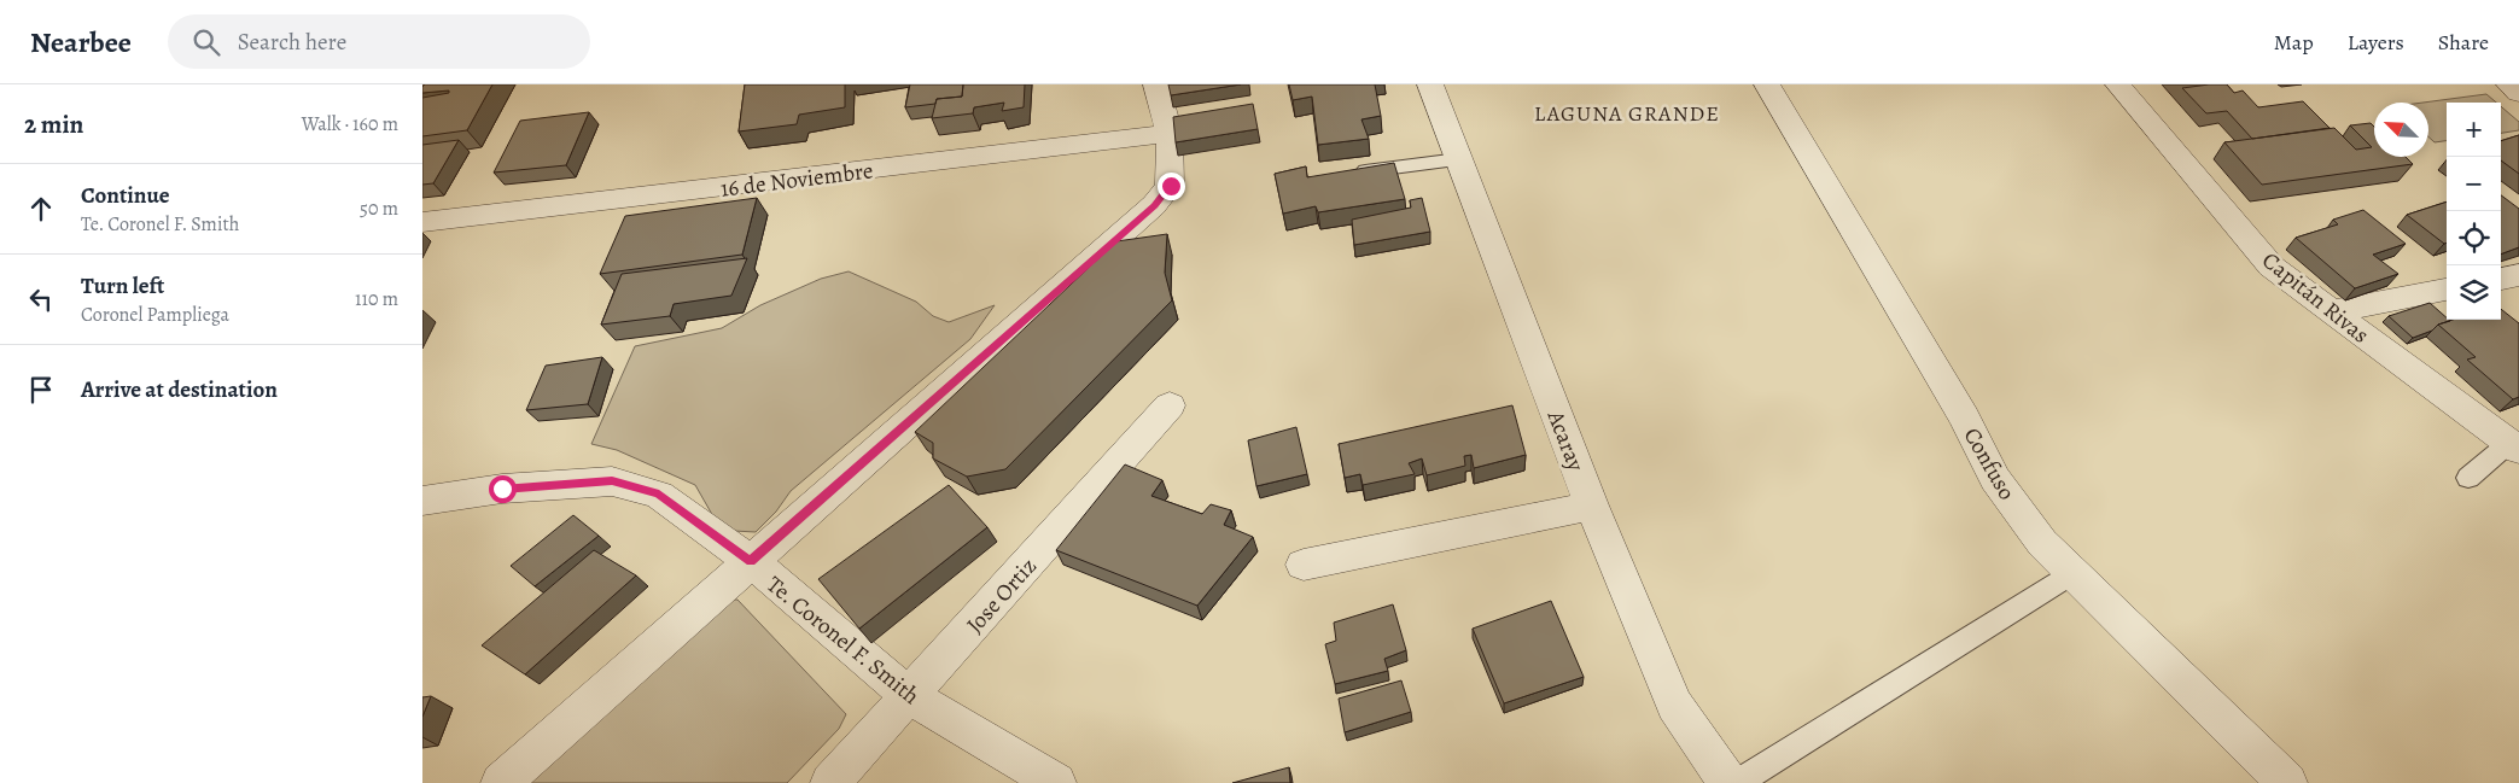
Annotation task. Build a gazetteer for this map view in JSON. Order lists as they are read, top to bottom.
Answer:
{
  "streets": {
    "street": [
      "16 de Noviembre",
      "Capitán Rivas",
      "Acaray",
      "Confuso",
      "Jose Ortiz",
      "Te. Coronel F. Smith"
    ]
  },
  "crossings": [
    ["Jose Ortiz", "Te. Coronel F. Smith"]
  ],
  "districts": ["LAGUNA GRANDE"],
  "north": "top left",
  "page": {
    "header": "Nearbee",
    "search": "Search here",
    "nav": ["Map", "Layers", "Share"],
    "heading": ["2 min", "Walk · 160 m"],
    "map_buttons": ["+", "−"],
    "list": [
      ["Continue", "Te. Coronel F. Smith", "50 m"],
      ["Turn left", "Coronel Pampliega", "110 m"],
      "Arrive at destination"
    ]
  }
}
